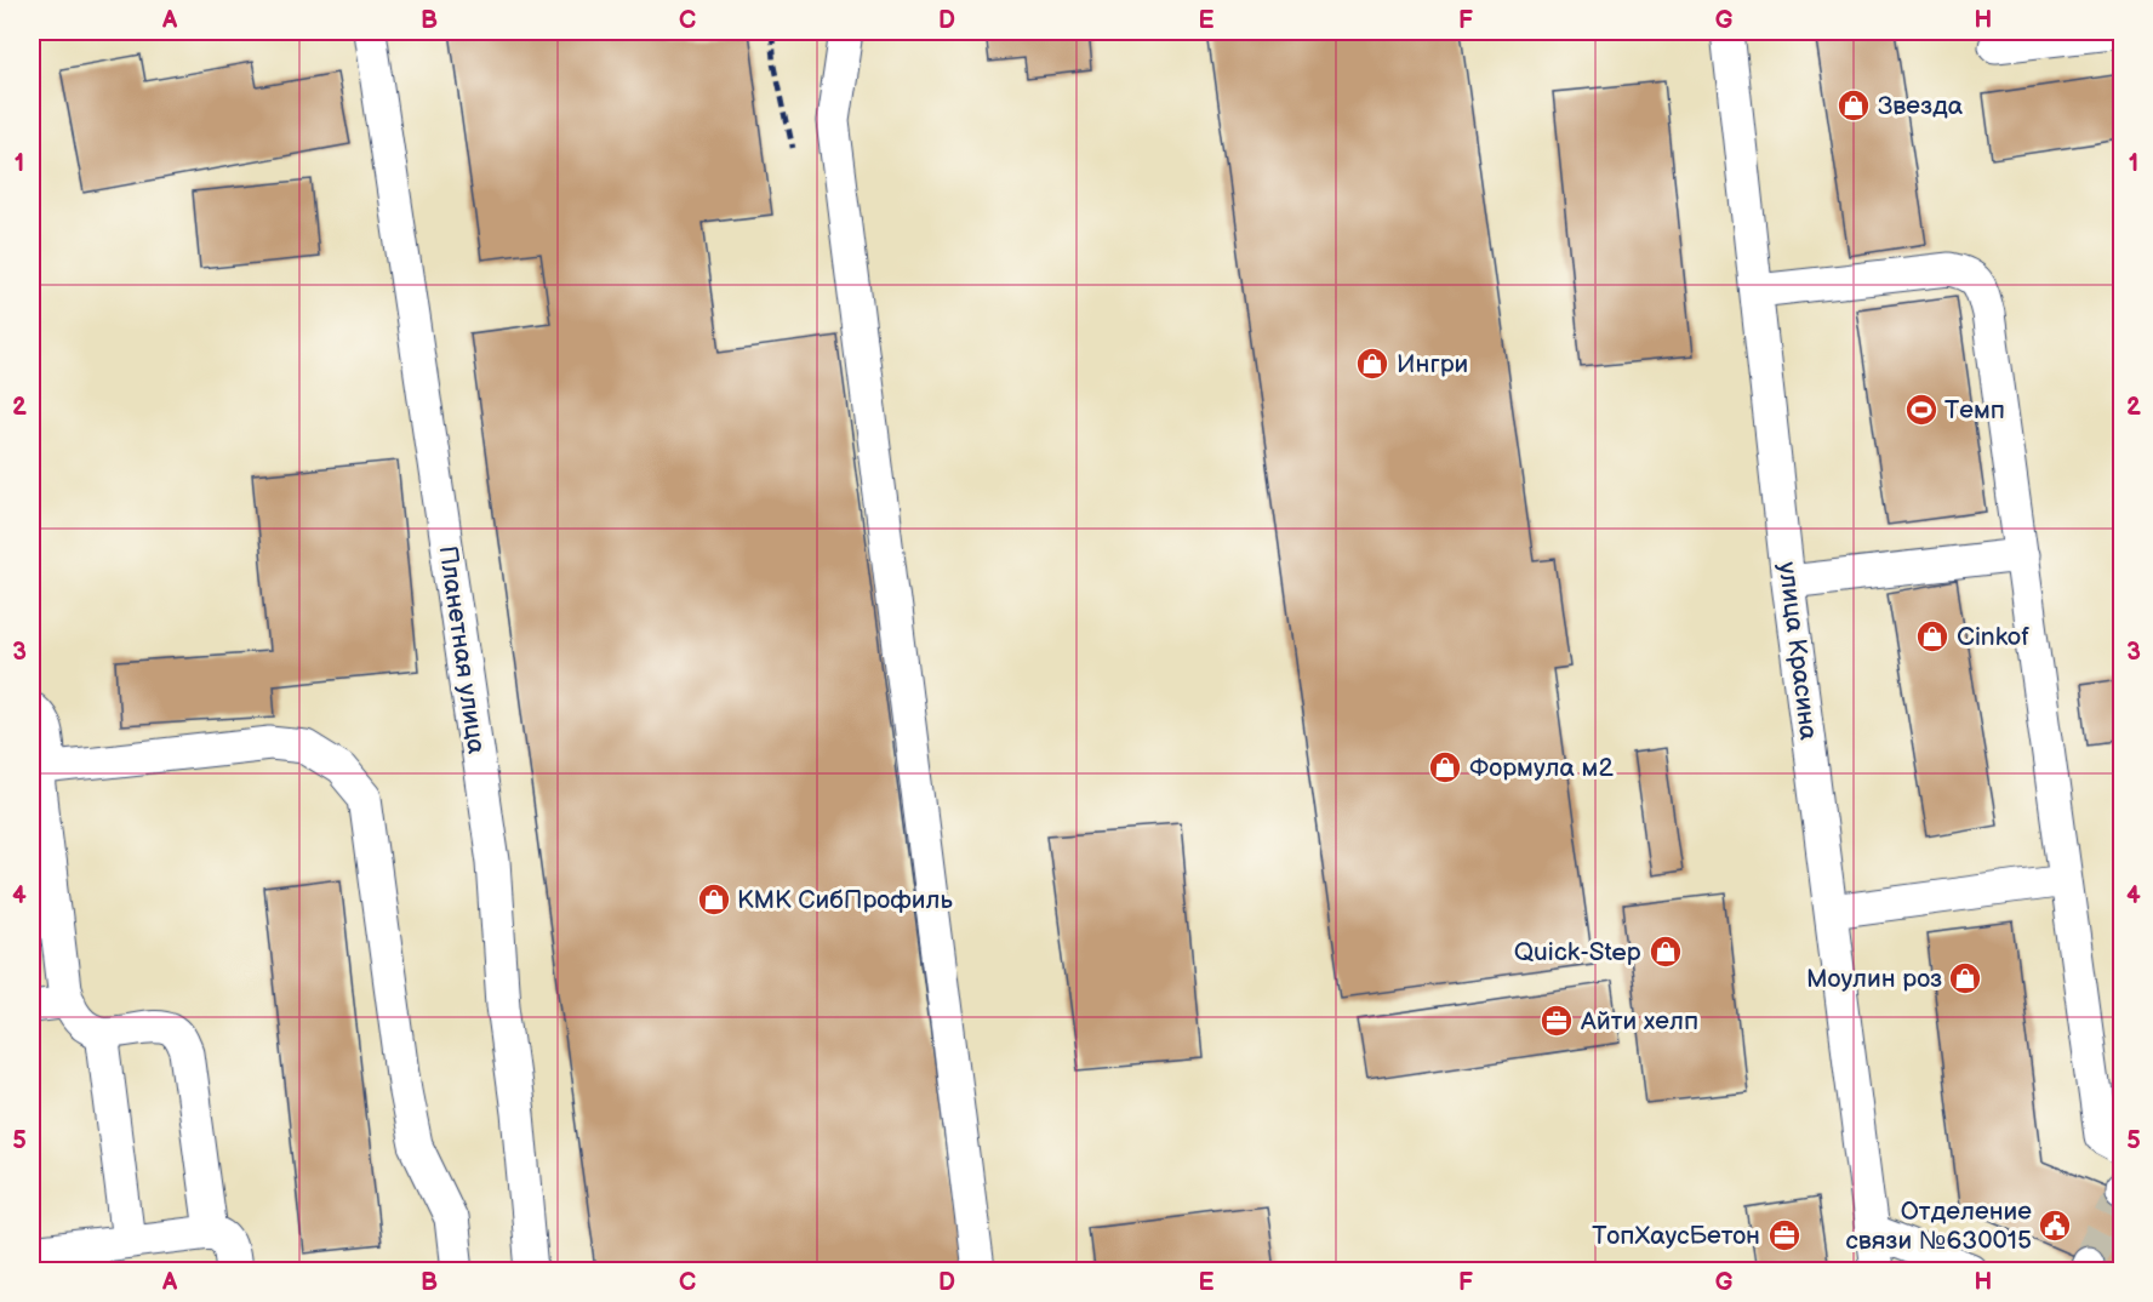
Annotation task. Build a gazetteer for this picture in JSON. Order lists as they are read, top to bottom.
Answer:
{
  "streets": {
    "street": ["Планетная улица", "улица Красина"]
  },
  "places": {
    "shop": [
      "Звезда",
      "Ингри",
      "Cinkof",
      "Формула м2",
      "КМК СибПрофиль",
      "Quick-Step",
      "Моулин роз"
    ],
    "sports": ["Темп"],
    "office": ["Айти хелп", "ТопХаусБетон"],
    "public building": ["Отделение связи №630015"]
  },
  "grid": {
    "columns": [
      "A",
      "B",
      "C",
      "D",
      "E",
      "F",
      "G",
      "H"
    ],
    "rows": [
      "1",
      "2",
      "3",
      "4",
      "5"
    ]
  }
}
